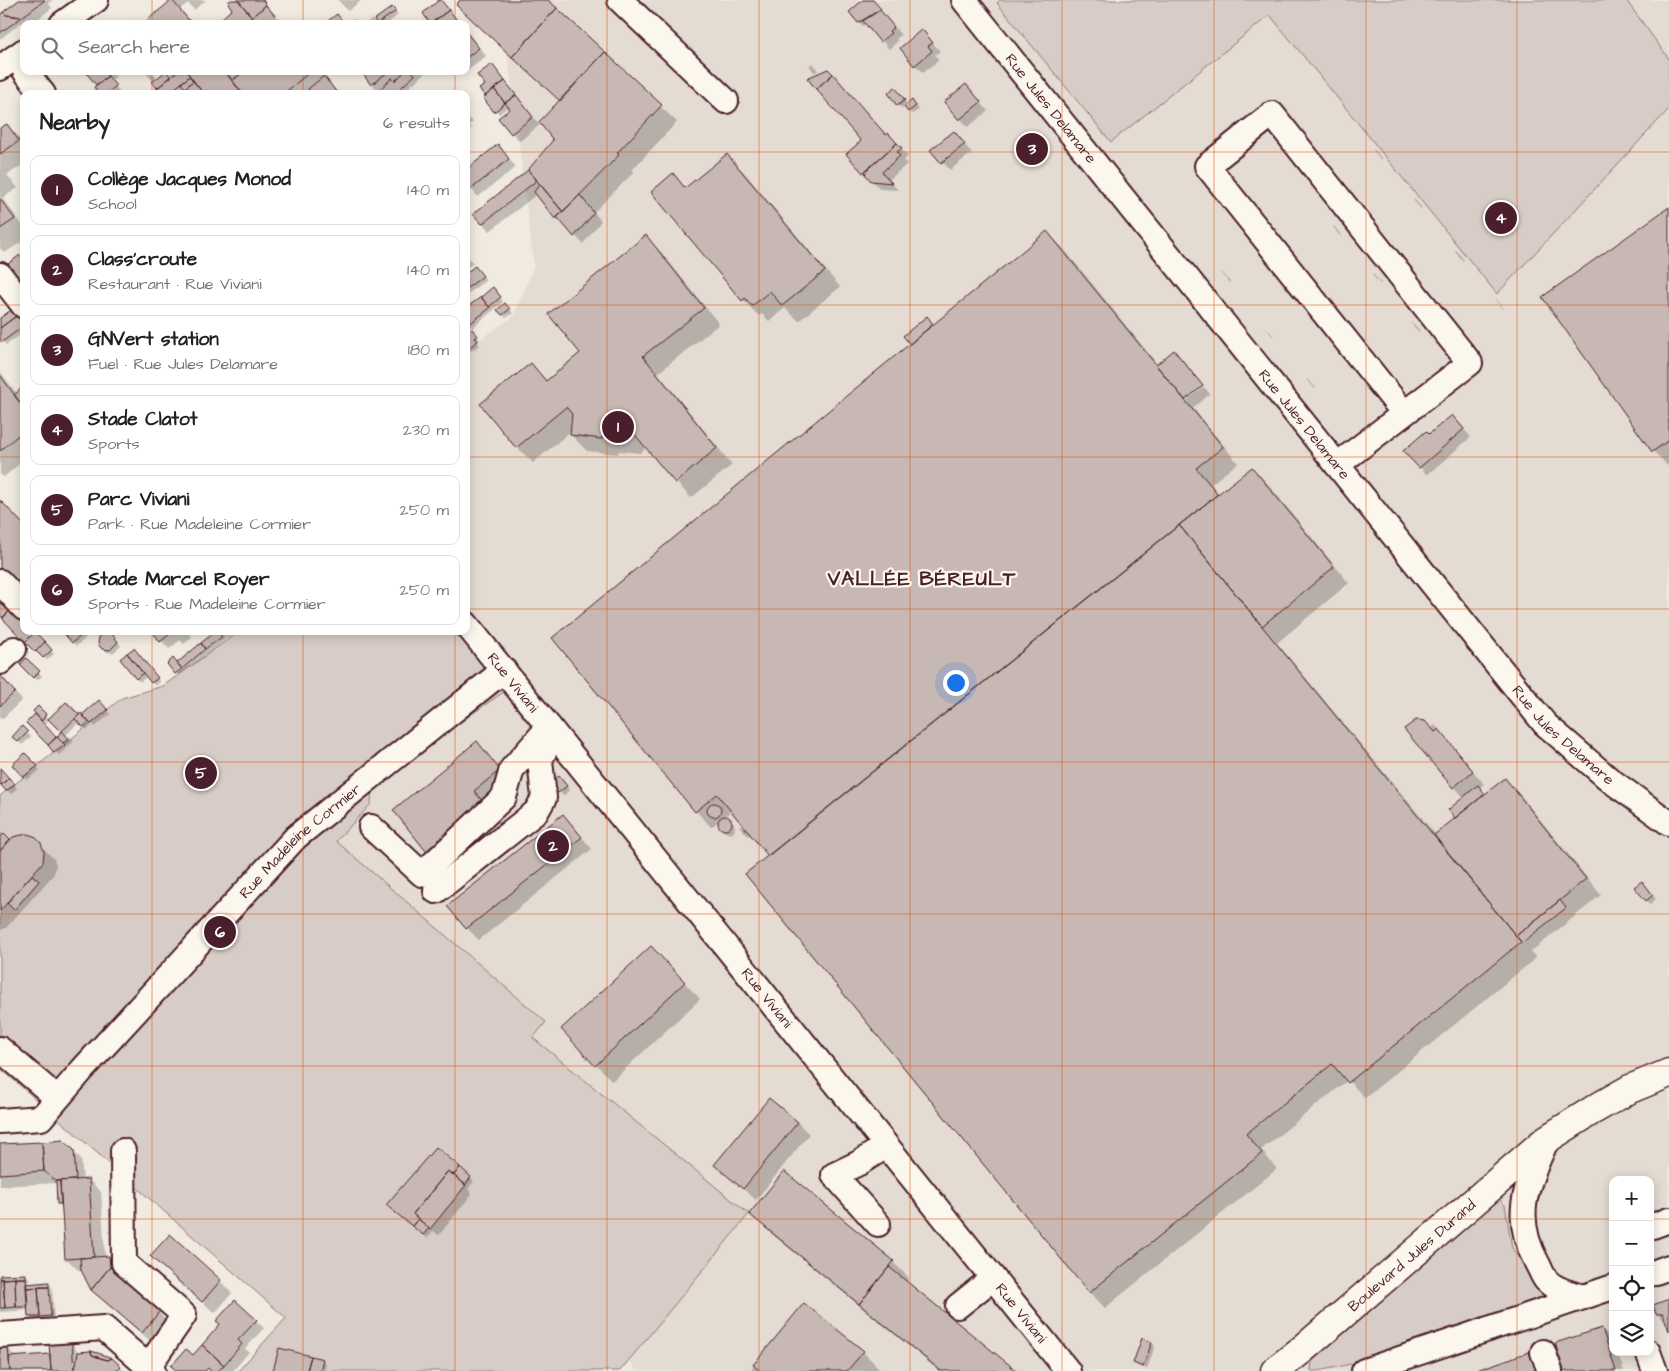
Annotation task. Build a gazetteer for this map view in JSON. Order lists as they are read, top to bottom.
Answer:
{
  "streets": {
    "main road": ["Boulevard Jules Durand"],
    "street": ["Rue Jules Delamare", "Rue Viviani", "Rue Madeleine Cormier"]
  },
  "crossings": [
    ["Rue Viviani", "Rue Madeleine Cormier"]
  ],
  "districts": ["VALLÉE BÉREULT"],
  "page": {
    "search": "Search here",
    "heading": ["Nearby", "6 results"],
    "pins": [
      "3",
      "4",
      "1",
      "5",
      "2",
      "6"
    ],
    "list": [
      {
        "mark": "1",
        "name": "Collège Jacques Monod",
        "note": "School",
        "value": "140 m"
      },
      {
        "mark": "2",
        "name": "Class'croute",
        "note": "Restaurant · Rue Viviani",
        "value": "140 m"
      },
      {
        "mark": "3",
        "name": "GNVert station",
        "note": "Fuel · Rue Jules Delamare",
        "value": "180 m"
      },
      {
        "mark": "4",
        "name": "Stade Clatot",
        "note": "Sports",
        "value": "230 m"
      },
      {
        "mark": "5",
        "name": "Parc Viviani",
        "note": "Park · Rue Madeleine Cormier",
        "value": "250 m"
      },
      {
        "mark": "6",
        "name": "Stade Marcel Royer",
        "note": "Sports · Rue Madeleine Cormier",
        "value": "250 m"
      }
    ],
    "map_buttons": ["+", "−"]
  }
}
